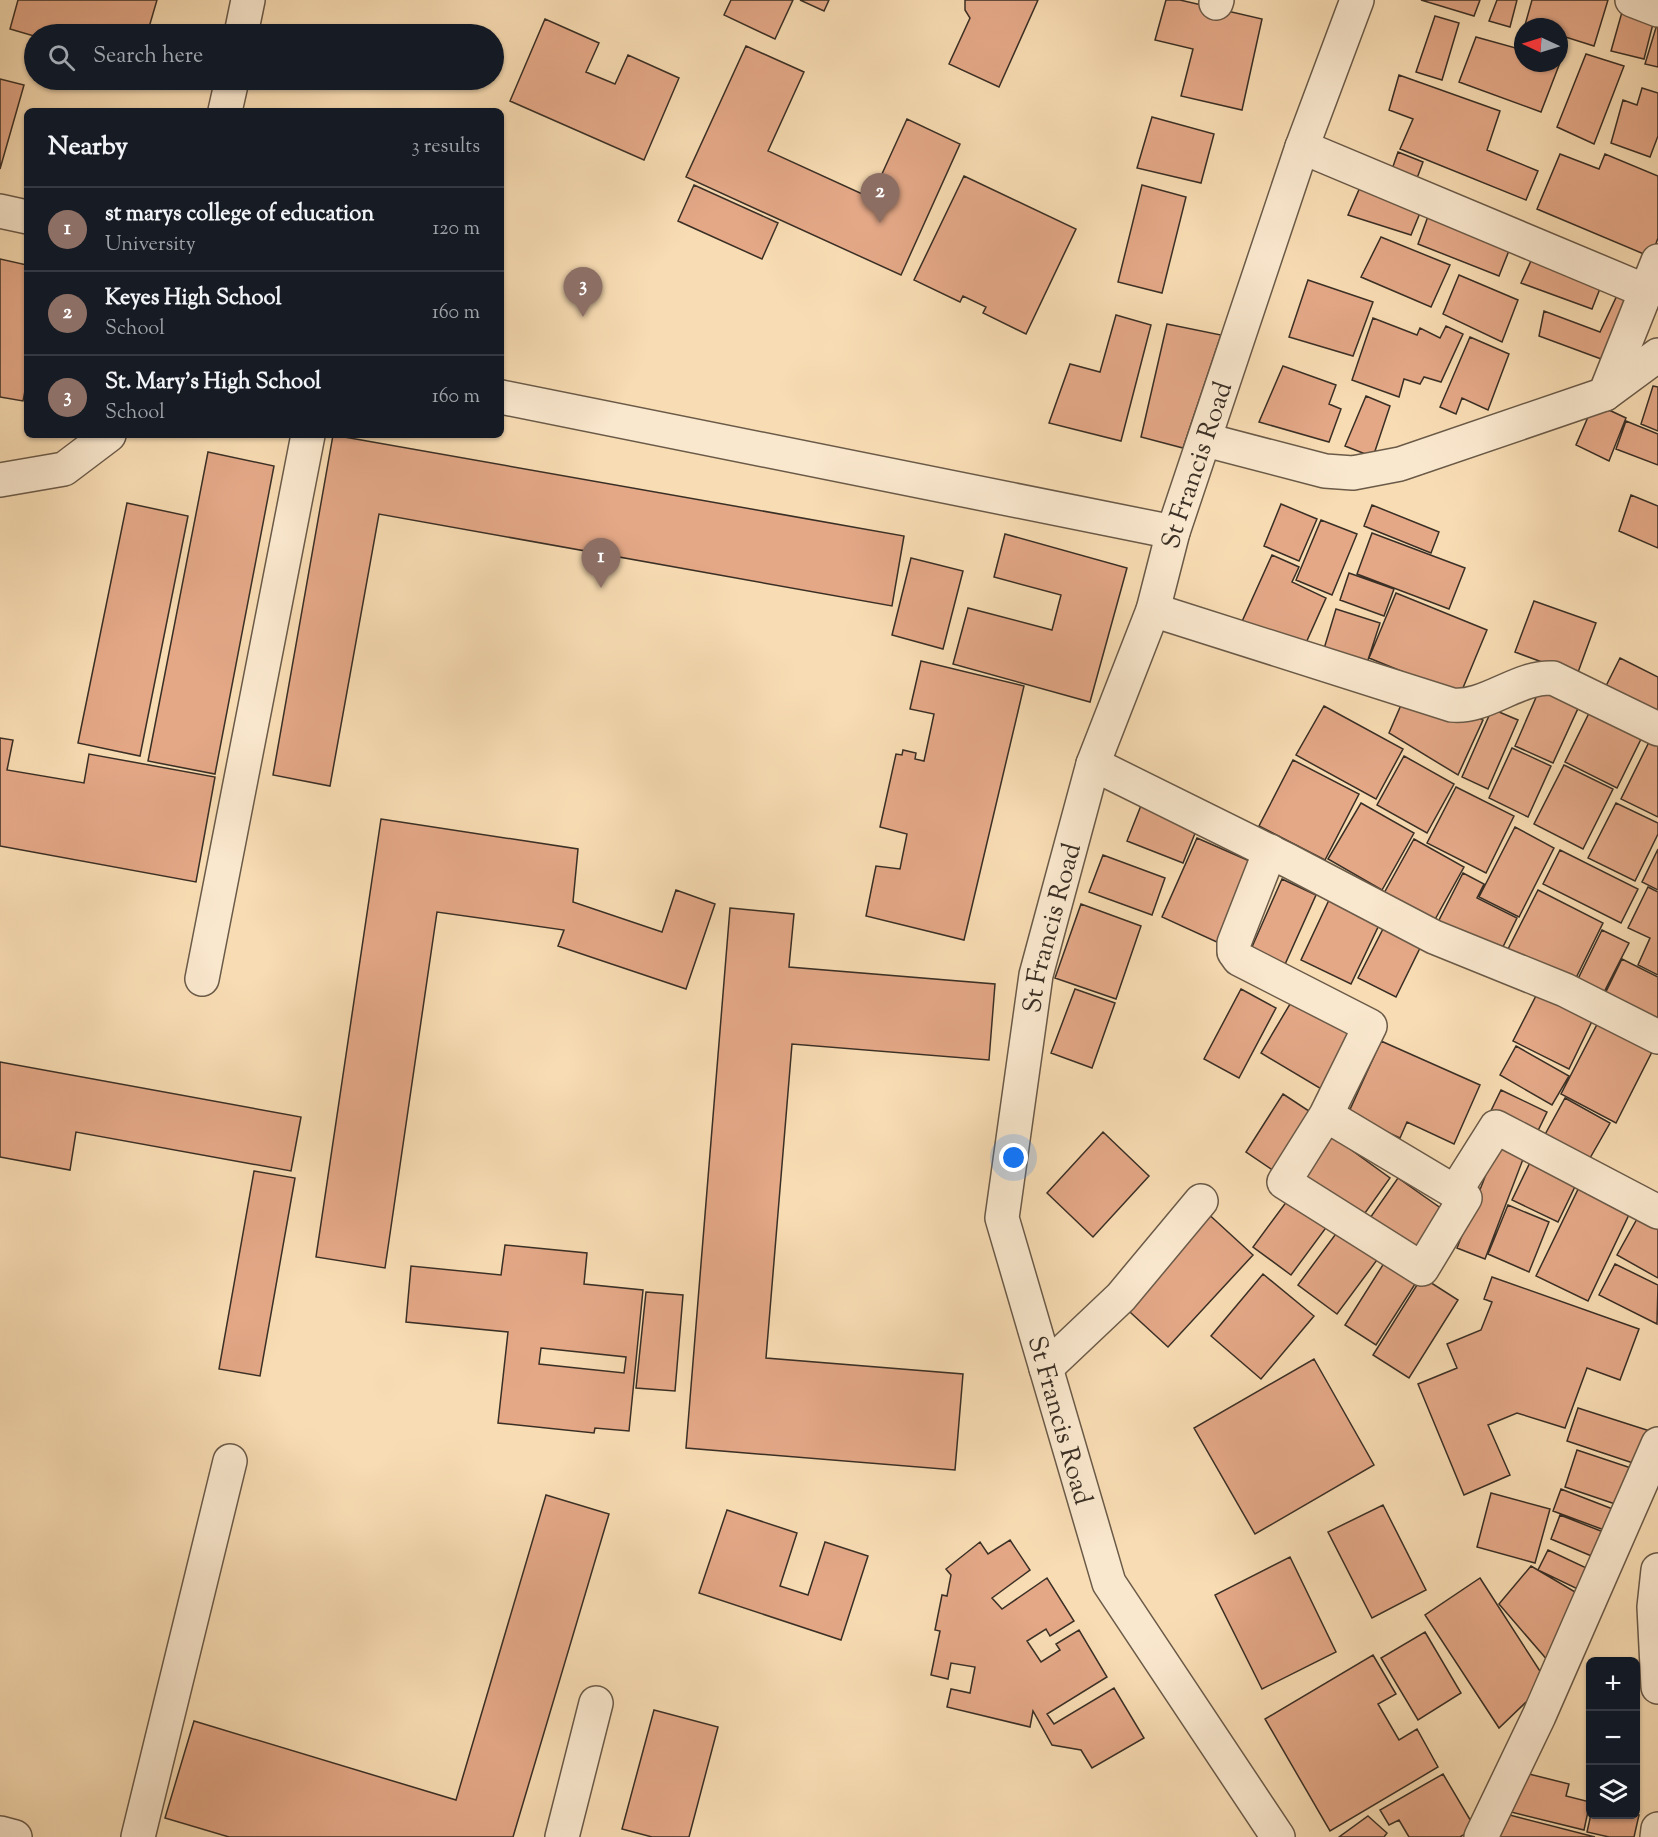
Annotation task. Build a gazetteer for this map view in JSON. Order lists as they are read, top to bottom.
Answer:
{
  "streets": {
    "street": ["St Francis Road"]
  },
  "north": "left",
  "page": {
    "search": "Search here",
    "heading": ["Nearby", "3 results"],
    "pins": ["2", "3", "1"],
    "list": [
      {
        "mark": "1",
        "name": "st marys college of education",
        "note": "University",
        "value": "120 m"
      },
      {
        "mark": "2",
        "name": "Keyes High School",
        "note": "School",
        "value": "160 m"
      },
      {
        "mark": "3",
        "name": "St. Mary's High School",
        "note": "School",
        "value": "160 m"
      }
    ],
    "map_buttons": ["+", "−"]
  }
}
